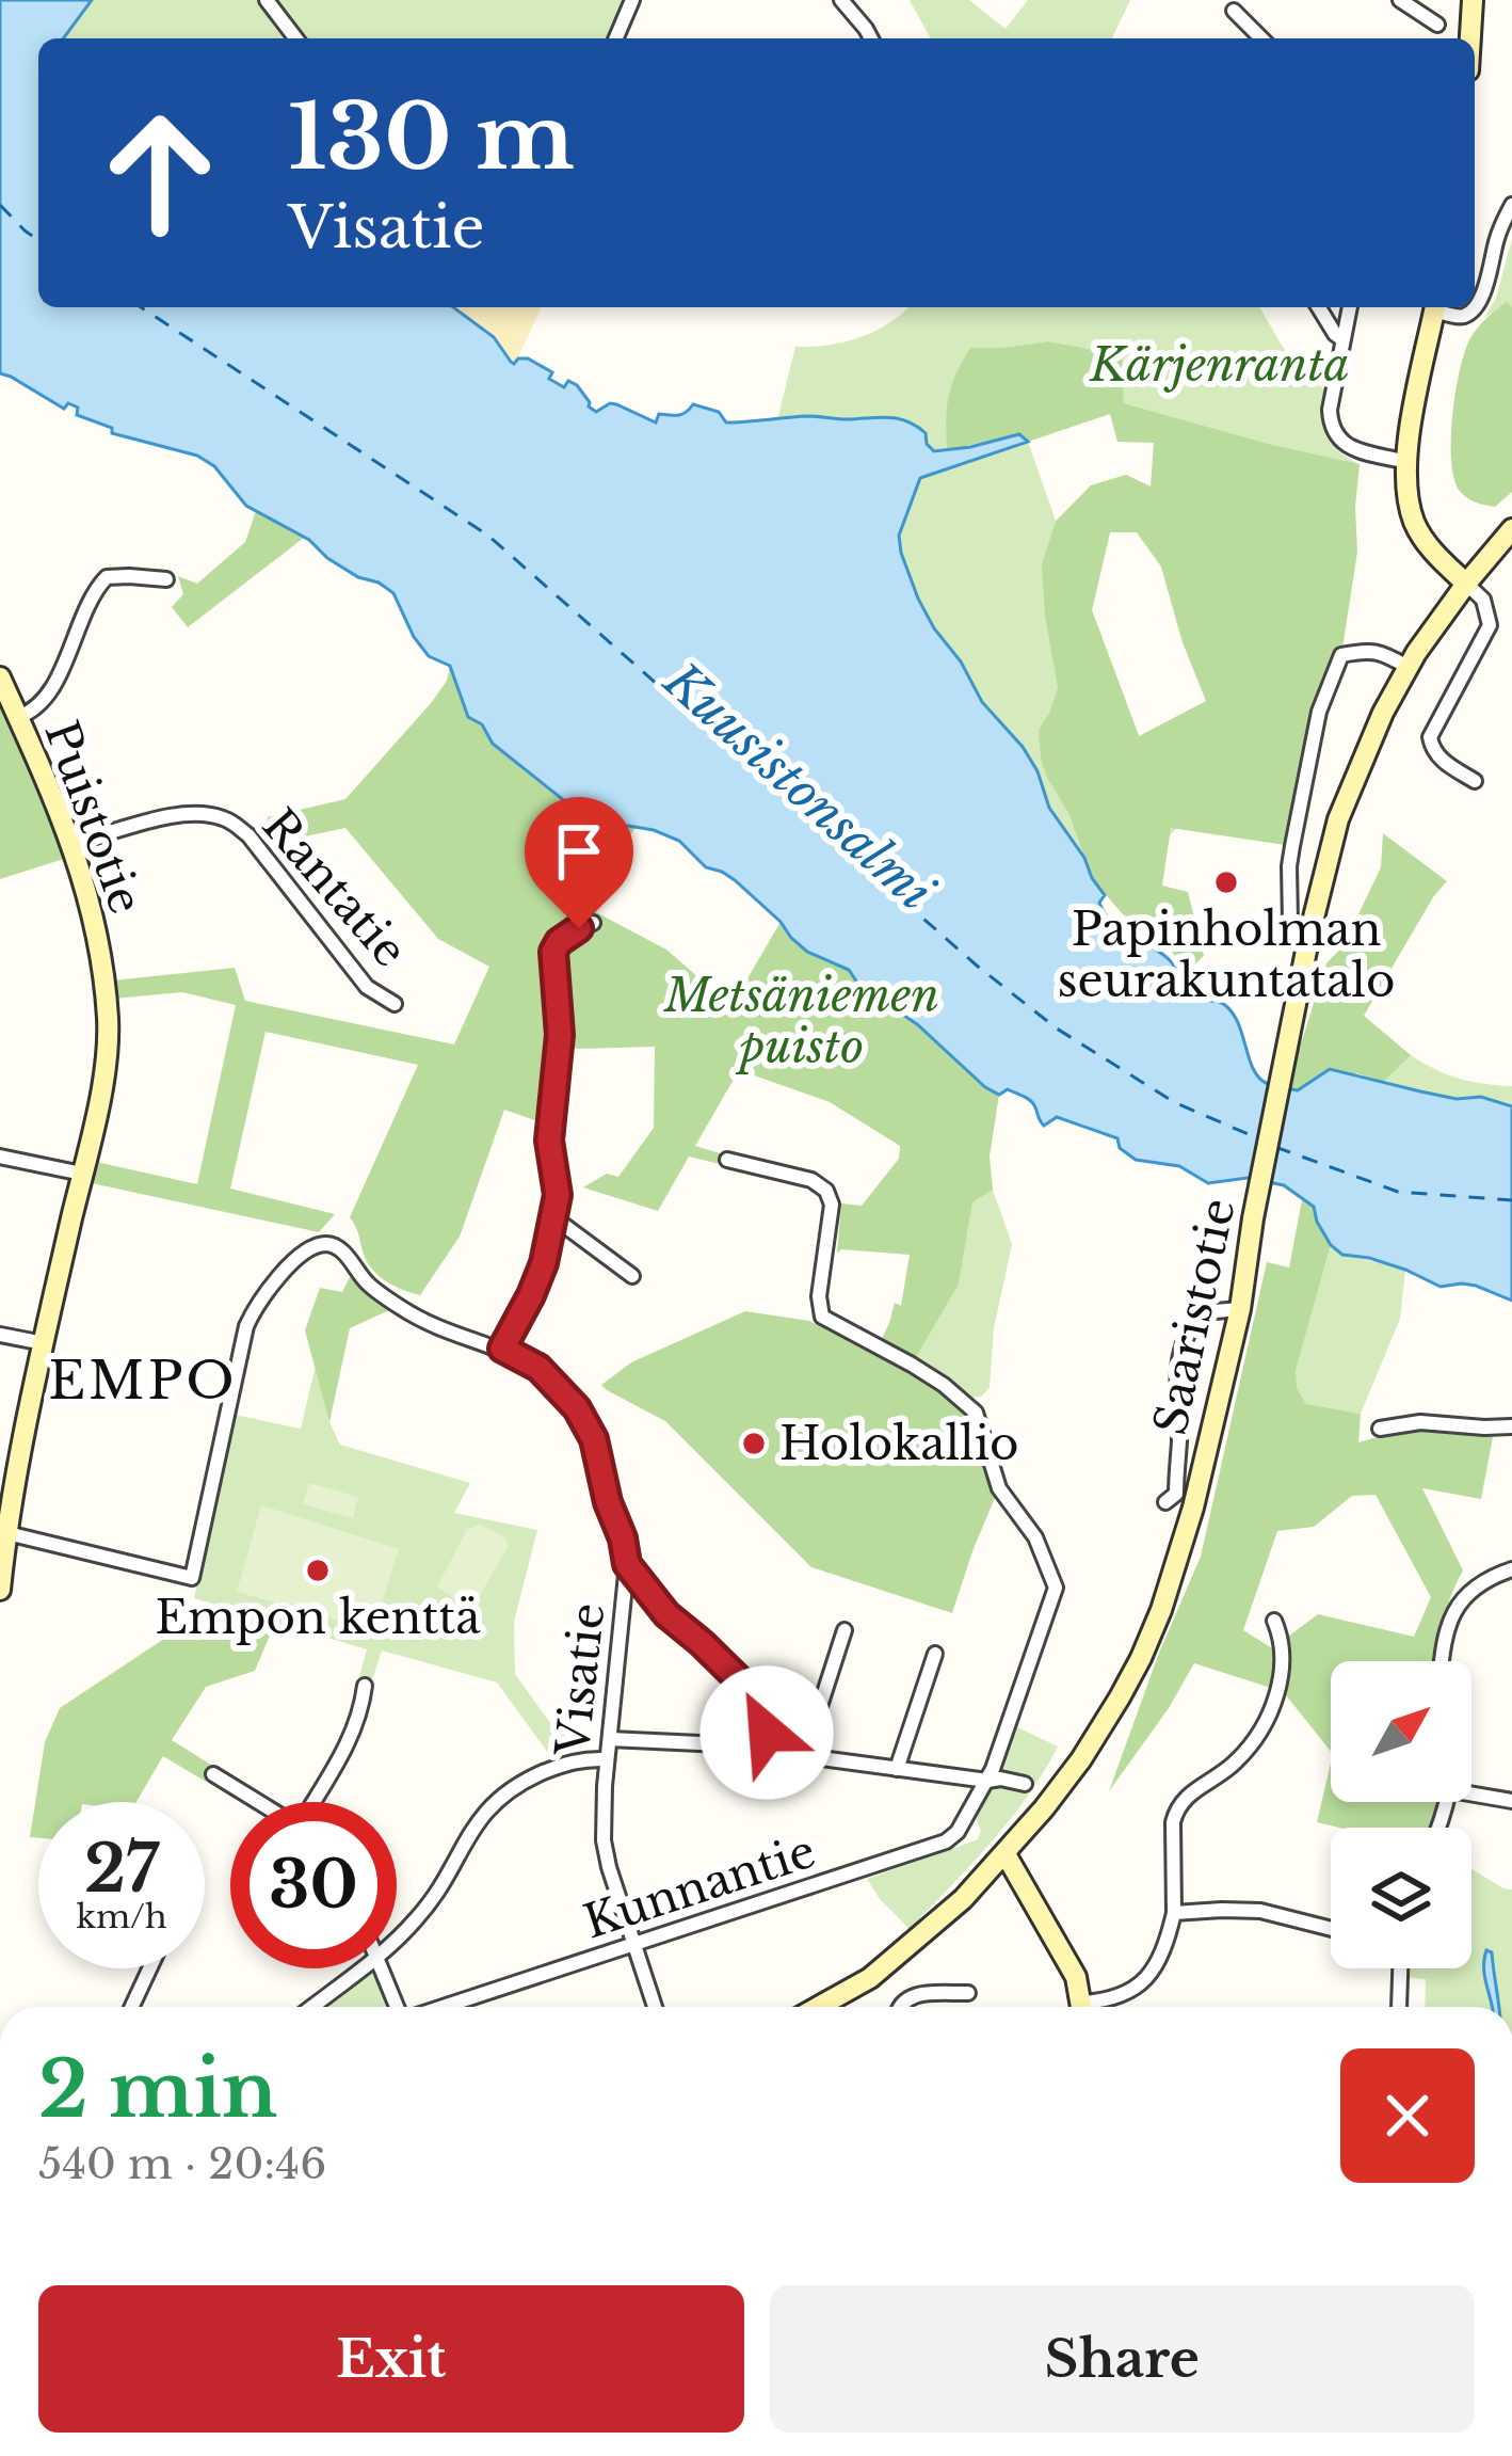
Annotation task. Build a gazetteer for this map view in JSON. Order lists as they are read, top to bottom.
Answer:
{
  "streets": {
    "main road": ["Puistotie", "Saaristotie"],
    "street": ["Rantatie", "Visatie", "Kunnantie"]
  },
  "crossings": [
    ["Puistotie", "Rantatie"],
    ["Puistotie", "Visatie"],
    ["Visatie", "Kunnantie"]
  ],
  "districts": ["EMPO"],
  "water": ["Kuusistonsalmi"],
  "parks": ["Kärjenranta", "Metsäniemen puisto"],
  "places": ["Papinholman seurakuntatalo", "Holokallio", "Empon kenttä"],
  "north": "top right",
  "page": {
    "turn": ["130 m", "Visatie"],
    "speed": "27 km/h",
    "limit": "30",
    "heading": ["2 min", "540 m · 20:46"],
    "buttons": ["Exit", "Share"]
  }
}
